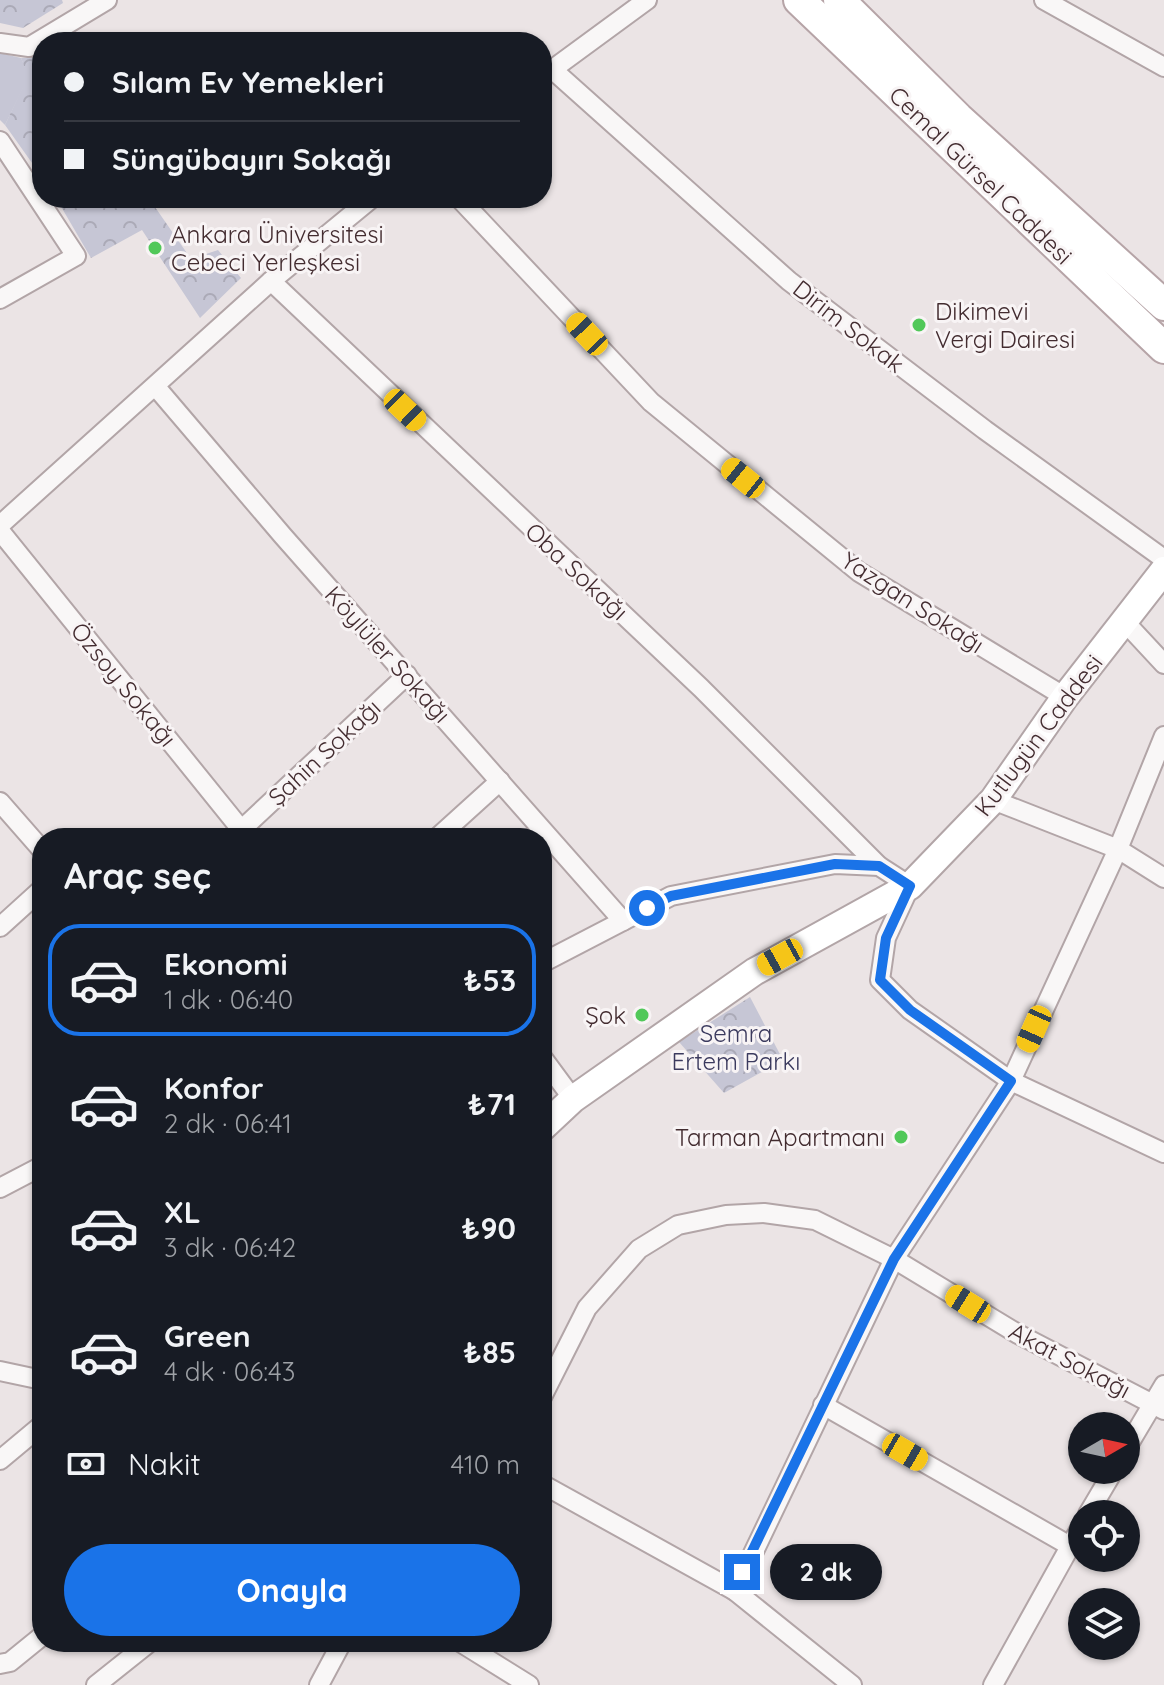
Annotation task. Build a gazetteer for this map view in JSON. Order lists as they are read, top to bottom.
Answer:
{
  "streets": {
    "main road": ["Cemal Gürsel Caddesi"],
    "street": [
      "Dirim Sokak",
      "Oba Sokağı",
      "Yazgan Sokağı",
      "Köylüler Sokağı",
      "Özsoy Sokağı",
      "Kutlugün Caddesi",
      "Şahin Sokağı",
      "Akat Sokağı"
    ]
  },
  "crossings": [
    ["Oba Sokağı", "Kutlugün Caddesi"],
    ["Yazgan Sokağı", "Kutlugün Caddesi"],
    ["Köylüler Sokağı", "Şahin Sokağı"]
  ],
  "parks": ["Semra Ertem Parkı"],
  "places": [
    "Ankara Üniversitesi Cebeci Yerleşkesi",
    "Dikimevi Vergi Dairesi",
    "Şok",
    "Tarman Apartmanı"
  ],
  "north": "right",
  "page": {
    "banner": ["Sılam Ev Yemekleri", "Süngübayırı Sokağı"],
    "heading": "Araç seç",
    "list": [
      {
        "name": "Ekonomi",
        "note": "1 dk · 06:40",
        "value": "₺53"
      },
      {
        "name": "Konfor",
        "note": "2 dk · 06:41",
        "value": "₺71"
      },
      {
        "name": "XL",
        "note": "3 dk · 06:42",
        "value": "₺90"
      },
      {
        "name": "Green",
        "note": "4 dk · 06:43",
        "value": "₺85"
      }
    ],
    "pay": ["Nakit", "410 m"],
    "buttons": "Onayla",
    "bubble": "2 dk"
  }
}
